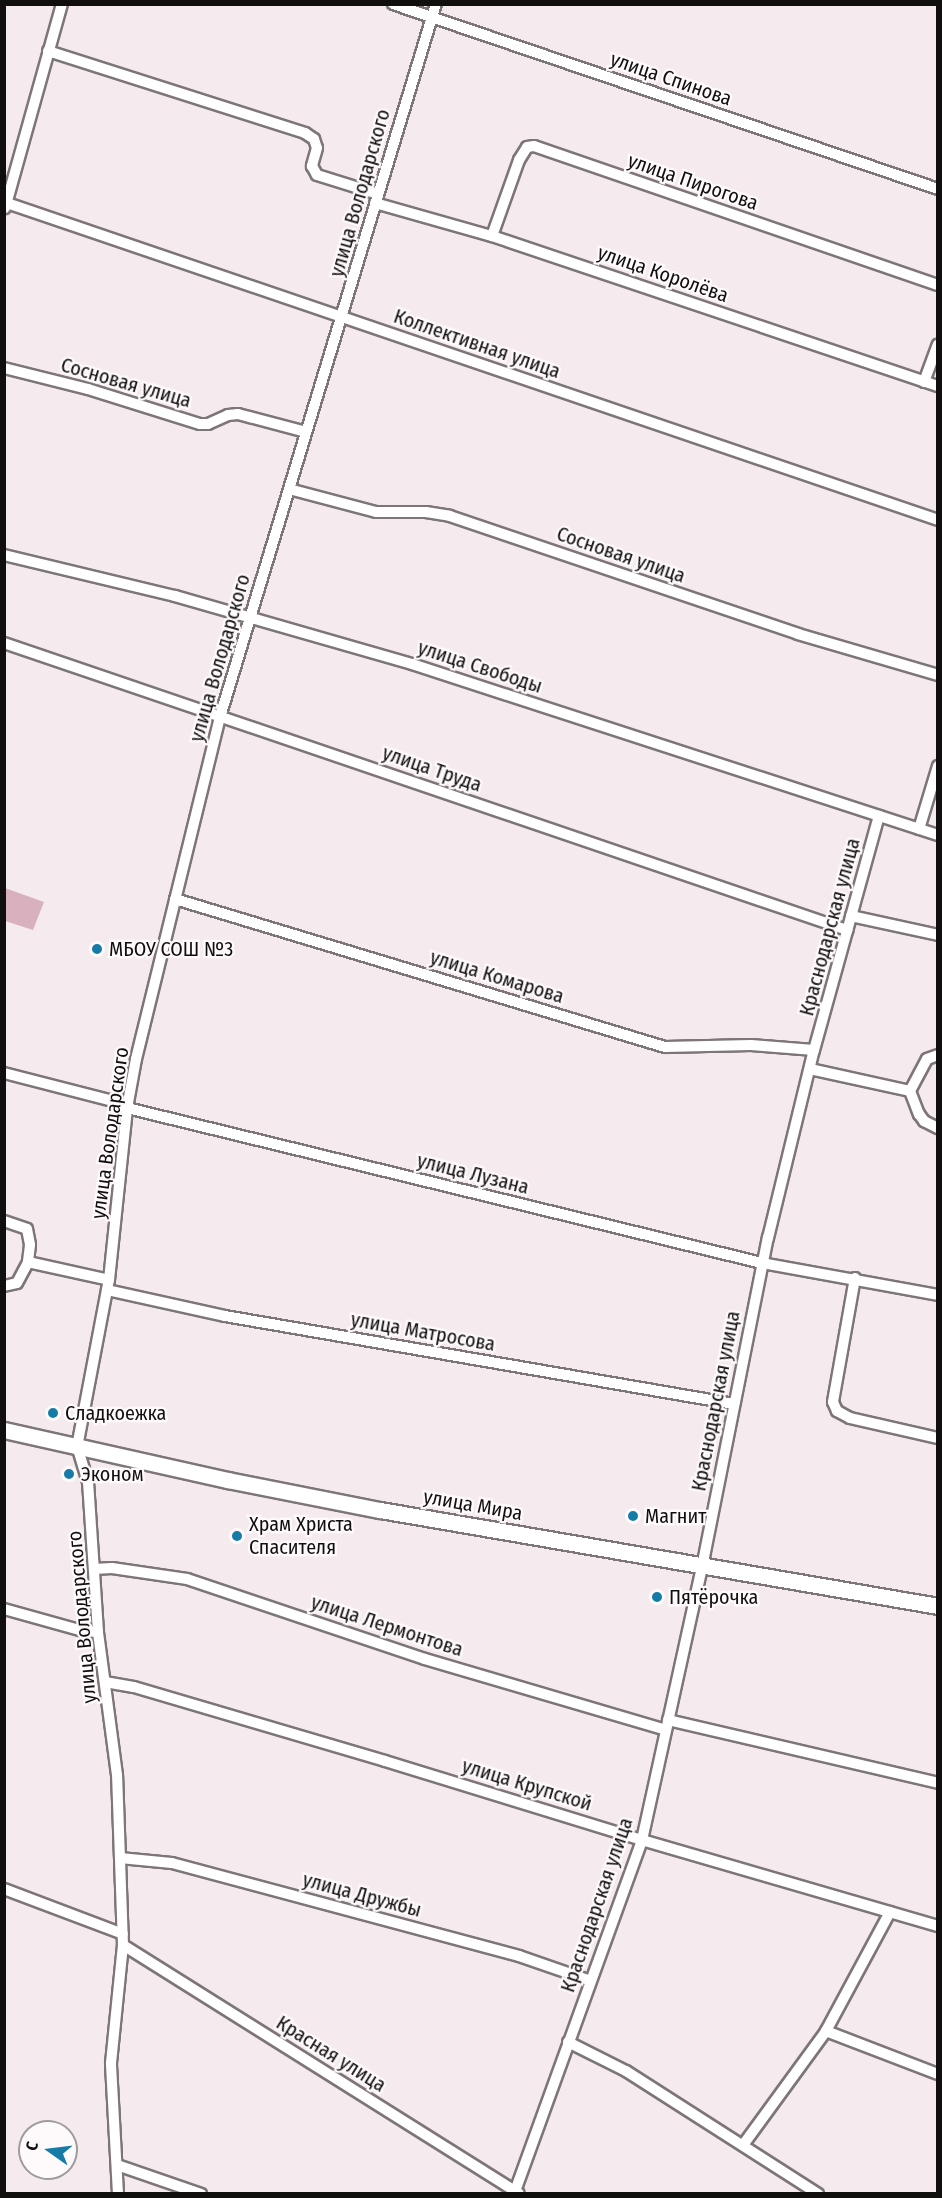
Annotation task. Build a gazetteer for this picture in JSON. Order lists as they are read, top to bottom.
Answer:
{
  "streets": {
    "main road": ["улица Мира"],
    "street": [
      "улица Спинова",
      "улица Пирогова",
      "улица Володарского",
      "улица Королёва",
      "Коллективная улица",
      "Сосновая улица",
      "улица Свободы",
      "улица Труда",
      "Краснодарская улица",
      "улица Комарова",
      "улица Лузана",
      "улица Матросова",
      "улица Лермонтова",
      "улица Крупской",
      "улица Дружбы",
      "Красная улица"
    ]
  },
  "crossings": [
    ["улица Спинова", "улица Володарского"],
    ["улица Пирогова", "улица Королёва"],
    ["улица Володарского", "улица Королёва"],
    ["улица Володарского", "Коллективная улица"],
    ["улица Володарского", "Сосновая улица"],
    ["улица Володарского", "улица Свободы"],
    ["улица Володарского", "улица Труда"],
    ["улица Володарского", "улица Комарова"],
    ["улица Володарского", "улица Лузана"],
    ["улица Володарского", "улица Матросова"],
    ["улица Володарского", "улица Мира"],
    ["улица Володарского", "улица Лермонтова"],
    ["улица Володарского", "улица Крупской"],
    ["улица Володарского", "улица Дружбы"],
    ["улица Володарского", "Красная улица"],
    ["улица Свободы", "Краснодарская улица"],
    ["улица Труда", "Краснодарская улица"],
    ["Краснодарская улица", "улица Комарова"],
    ["Краснодарская улица", "улица Лузана"],
    ["Краснодарская улица", "улица Матросова"],
    ["Краснодарская улица", "улица Мира"],
    ["Краснодарская улица", "улица Лермонтова"],
    ["Краснодарская улица", "улица Крупской"],
    ["Краснодарская улица", "улица Дружбы"],
    ["Краснодарская улица", "Красная улица"]
  ],
  "places": [
    "МБОУ СОШ №3",
    "Сладкоежка",
    "Эконом",
    "Магнит",
    "Храм Христа Спасителя",
    "Пятёрочка"
  ],
  "north": "left"
}
